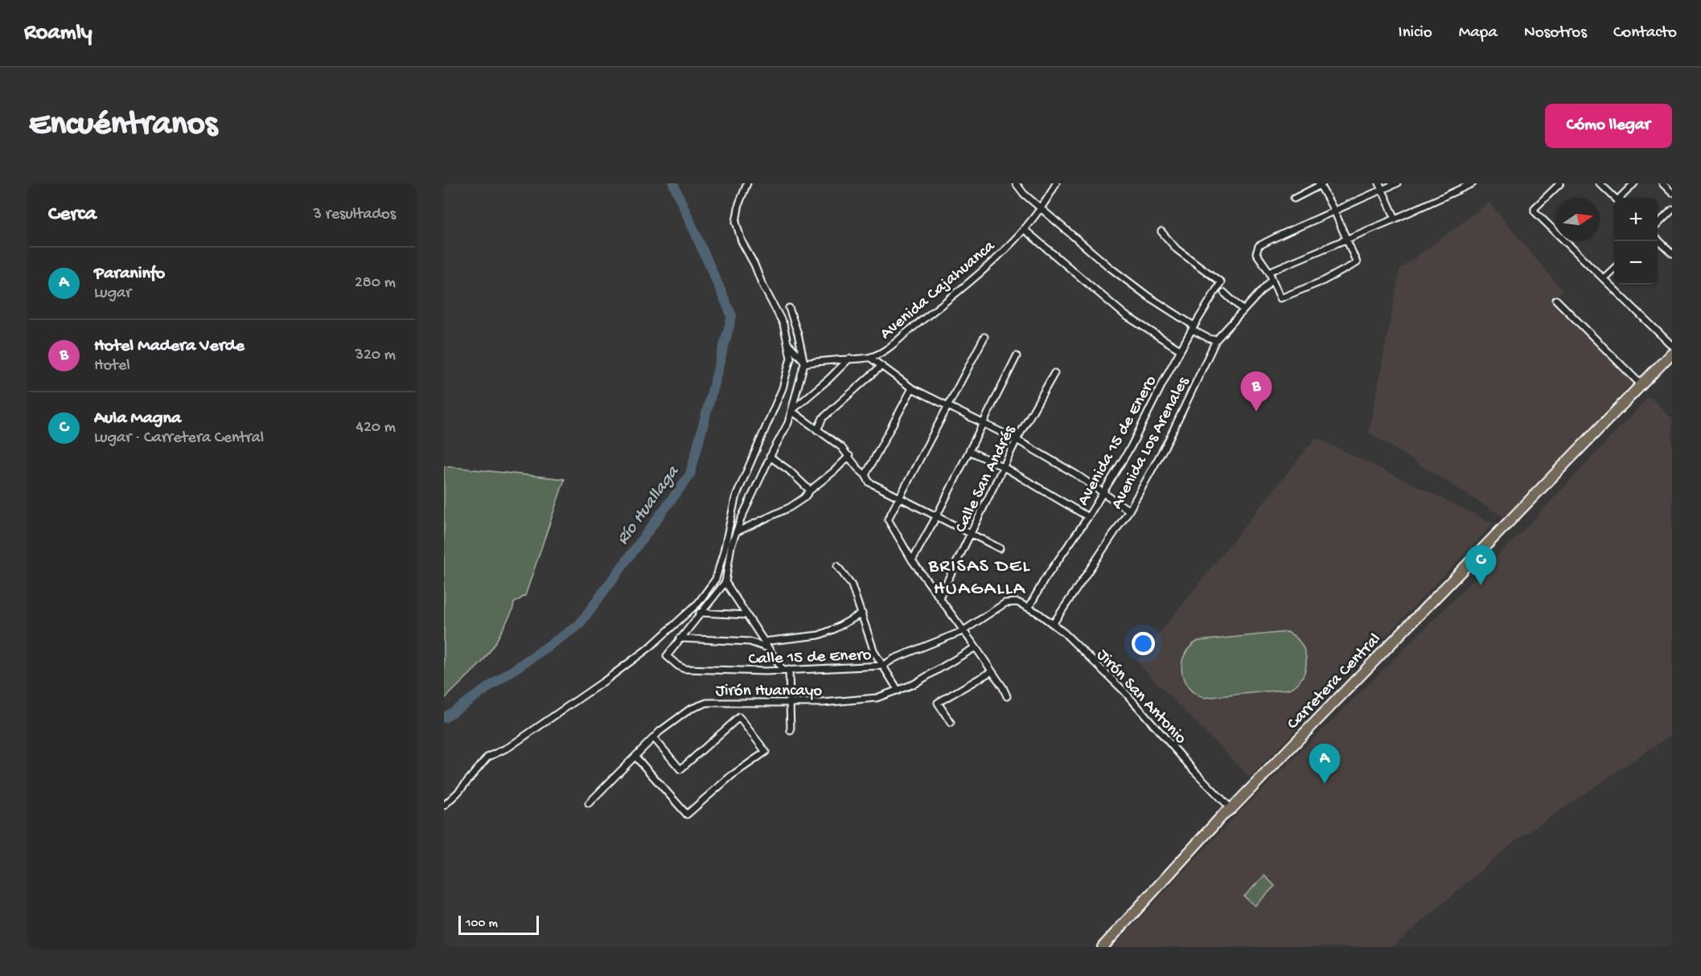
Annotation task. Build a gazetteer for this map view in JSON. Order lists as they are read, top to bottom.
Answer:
{
  "streets": {
    "highway": ["Carretera Central"],
    "street": [
      "Avenida Cajahuanca",
      "Avenida 15 de Enero",
      "Avenida Los Arenales",
      "Calle San Andrés",
      "Calle 15 de Enero",
      "Jirón Huancayo",
      "Jirón San Antonio"
    ]
  },
  "crossings": [
    ["Avenida 15 de Enero", "Calle 15 de Enero"],
    ["Avenida 15 de Enero", "Jirón San Antonio"],
    ["Avenida Los Arenales", "Jirón San Antonio"],
    ["Calle 15 de Enero", "Jirón San Antonio"],
    ["Carretera Central", "Jirón San Antonio"]
  ],
  "districts": ["BRISAS DEL HUAGALLA"],
  "water": ["Río Huallaga"],
  "scale_bar": "100 m",
  "north": "right",
  "page": {
    "header": "Roamly",
    "nav": [
      "Inicio",
      "Mapa",
      "Nosotros",
      "Contacto"
    ],
    "buttons": "Cómo llegar",
    "title": "Encuéntranos",
    "heading": ["Cerca", "3 resultados"],
    "map_buttons": ["+", "−"],
    "list": [
      {
        "mark": "A",
        "name": "Paraninfo",
        "note": "Lugar",
        "value": "280 m"
      },
      {
        "mark": "B",
        "name": "Hotel Madera Verde",
        "note": "Hotel",
        "value": "320 m"
      },
      {
        "mark": "C",
        "name": "Aula Magna",
        "note": "Lugar · Carretera Central",
        "value": "420 m"
      }
    ],
    "pins": ["B", "C", "A"],
    "scale": "100 m"
  }
}
